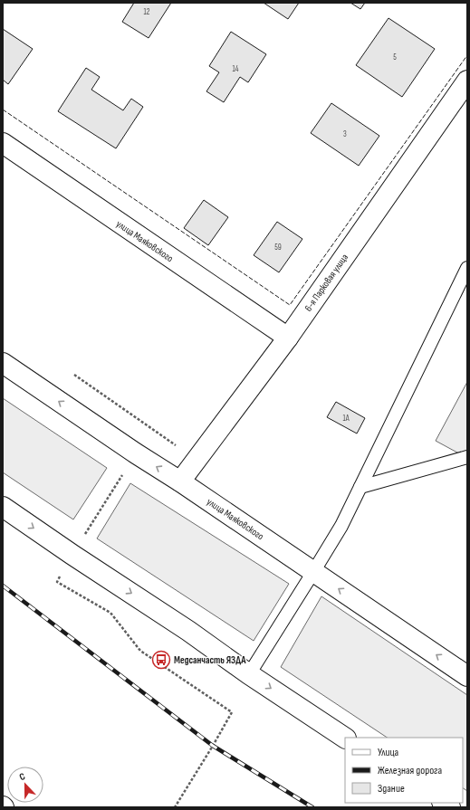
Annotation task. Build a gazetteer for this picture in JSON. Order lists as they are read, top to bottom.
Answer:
{
  "streets": {
    "main road": ["улица Маяковского", "6-я Парковая улица"]
  },
  "crossings": [
    ["улица Маяковского", "6-я Парковая улица"]
  ],
  "places": {
    "bus stop": ["Медсанчасть ЯЗДА"]
  },
  "house_numbers": [
    "12",
    "5",
    "14",
    "3",
    "59",
    "1А"
  ],
  "legend": ["Улица", "Железная дорога", "Здание"],
  "north": "top"
}
